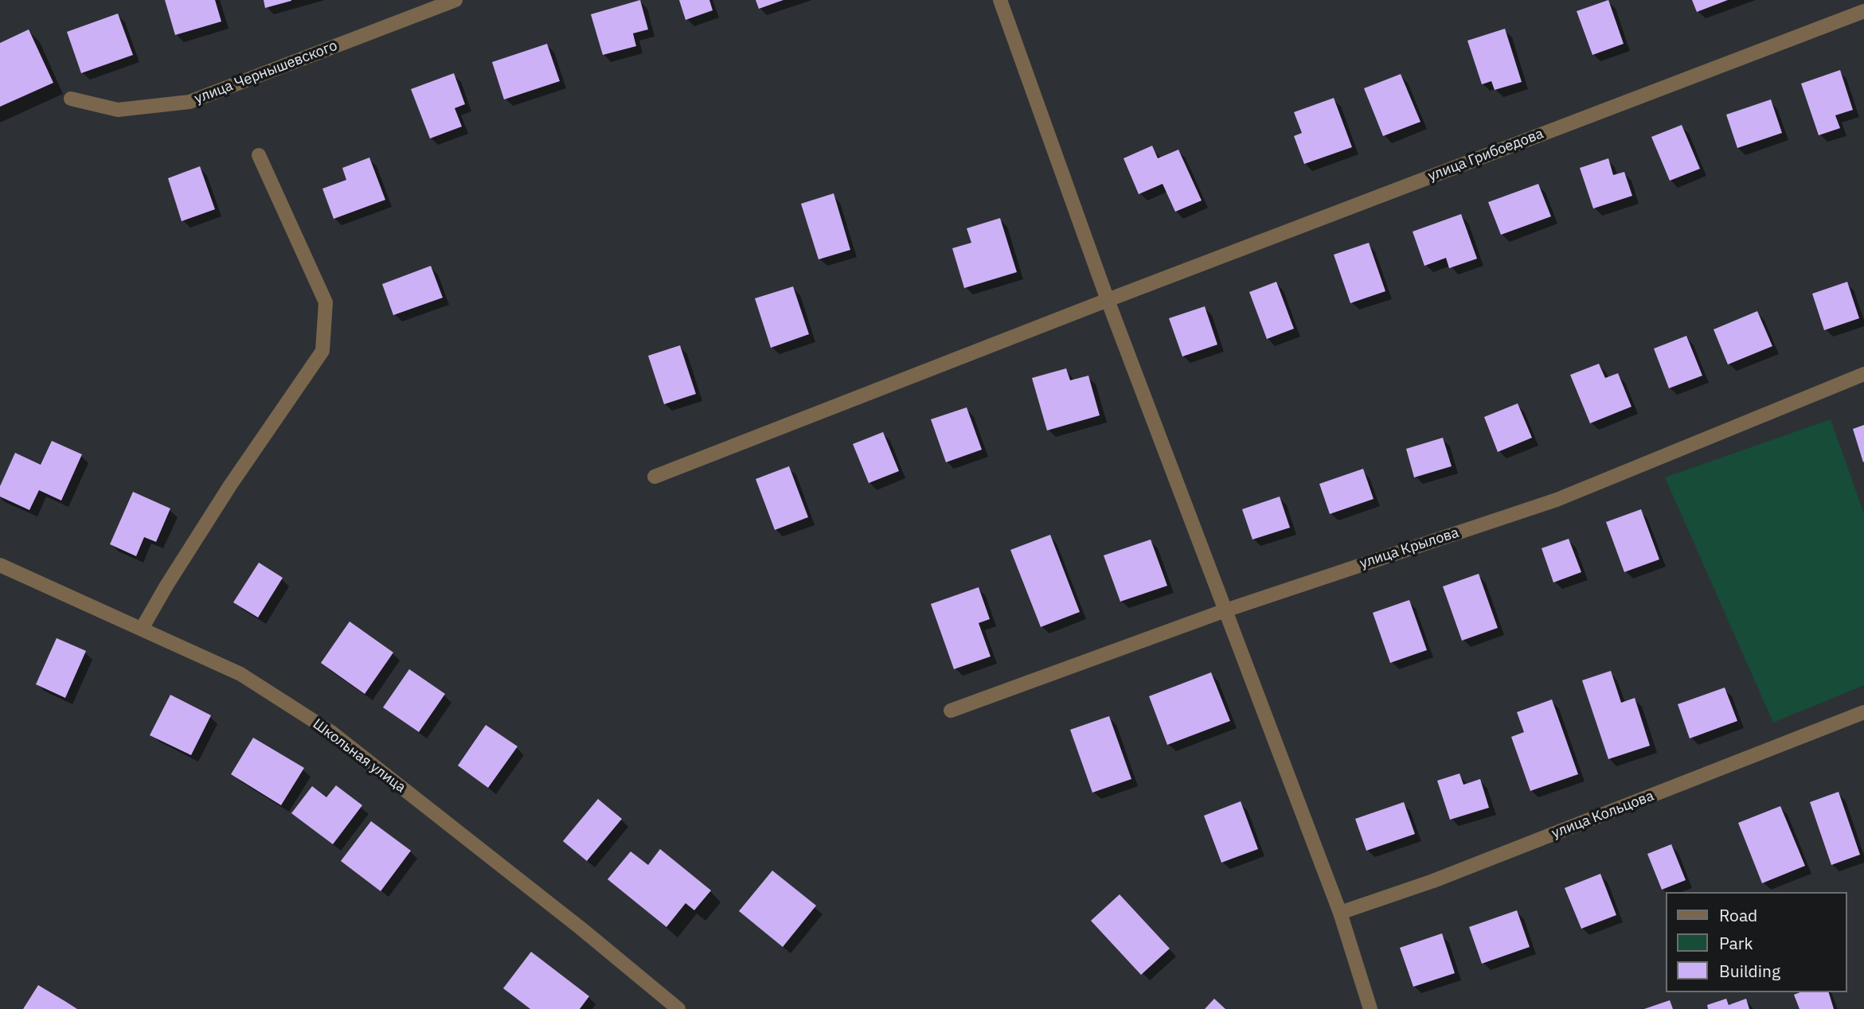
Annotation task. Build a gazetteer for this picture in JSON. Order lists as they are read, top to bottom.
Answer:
{
  "streets": {
    "street": [
      "улица Чернышевского",
      "улица Грибоедова",
      "улица Крылова",
      "Школьная улица",
      "улица Кольцова"
    ]
  },
  "legend": ["Road", "Park", "Building"]
}
